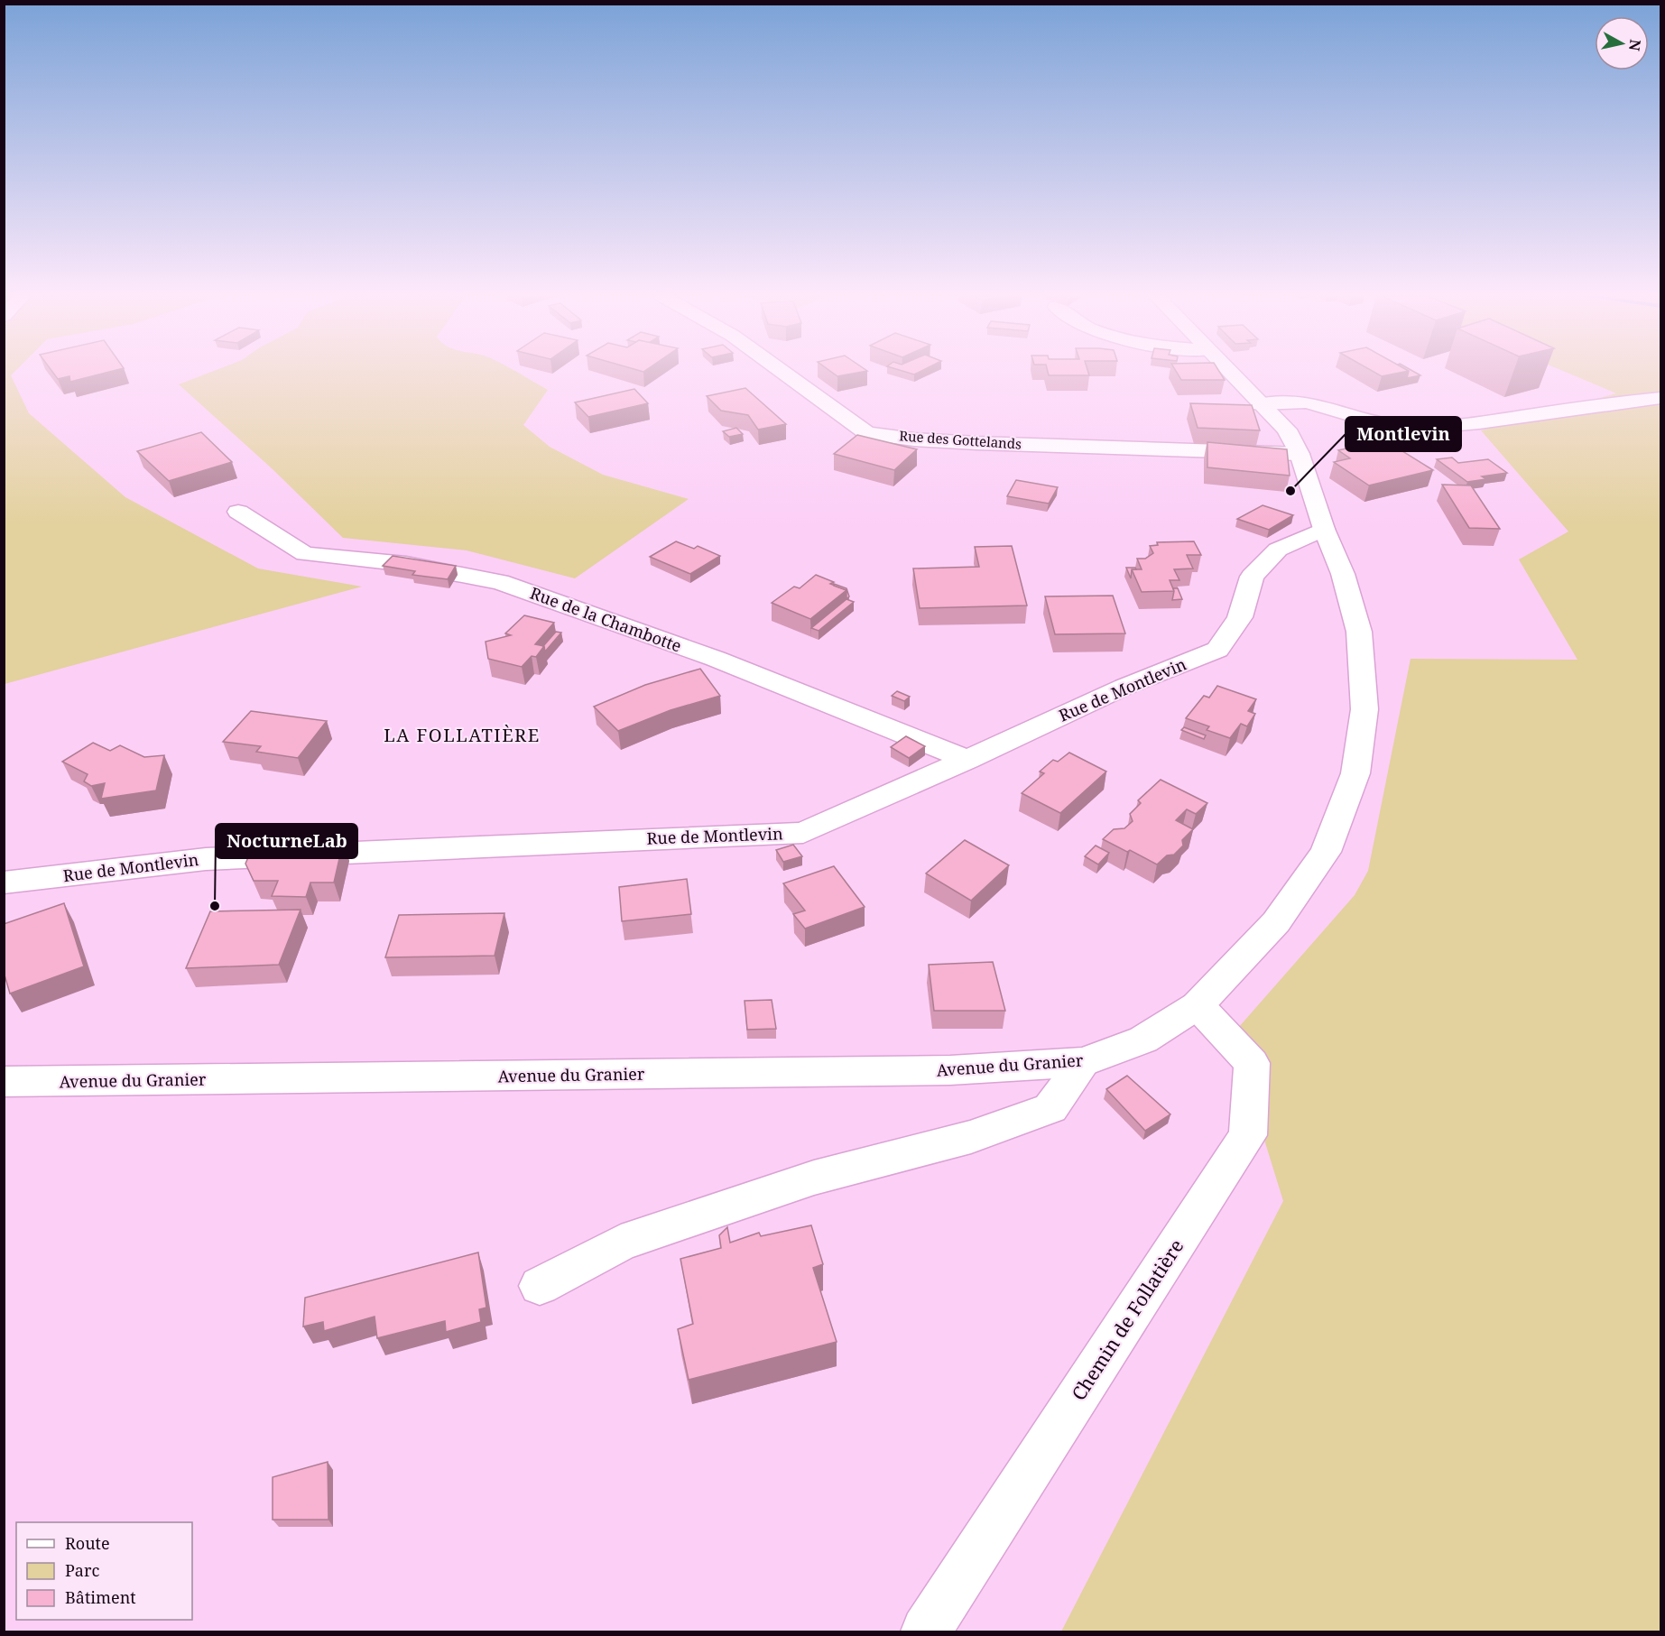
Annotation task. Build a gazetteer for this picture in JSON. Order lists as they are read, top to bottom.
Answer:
{
  "streets": {
    "street": [
      "Rue des Gottelands",
      "Rue de la Chambotte",
      "Rue de Montlevin",
      "Avenue du Granier",
      "Chemin de Follatière"
    ]
  },
  "crossings": [
    ["Rue des Gottelands", "Avenue du Granier"],
    ["Rue de la Chambotte", "Rue de Montlevin"],
    ["Rue de Montlevin", "Avenue du Granier"],
    ["Avenue du Granier", "Chemin de Follatière"]
  ],
  "districts": ["LA FOLLATIÈRE"],
  "places": ["Montlevin", "NocturneLab"],
  "legend": ["Route", "Parc", "Bâtiment"],
  "north": "right"
}
